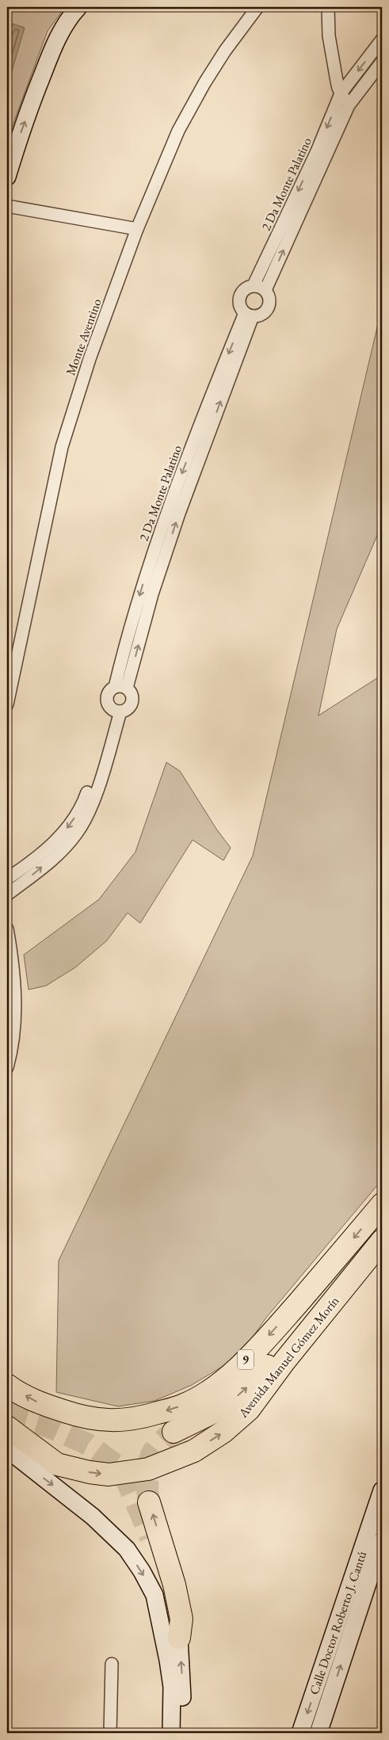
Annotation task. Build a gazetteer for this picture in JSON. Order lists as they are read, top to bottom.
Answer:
{
  "streets": {
    "highway": ["Avenida Manuel Gómez Morín", "9"],
    "street": ["2 Da Monte Palatino", "Monte Aventino", "Calle Doctor Roberto J. Cantú"]
  }
}
